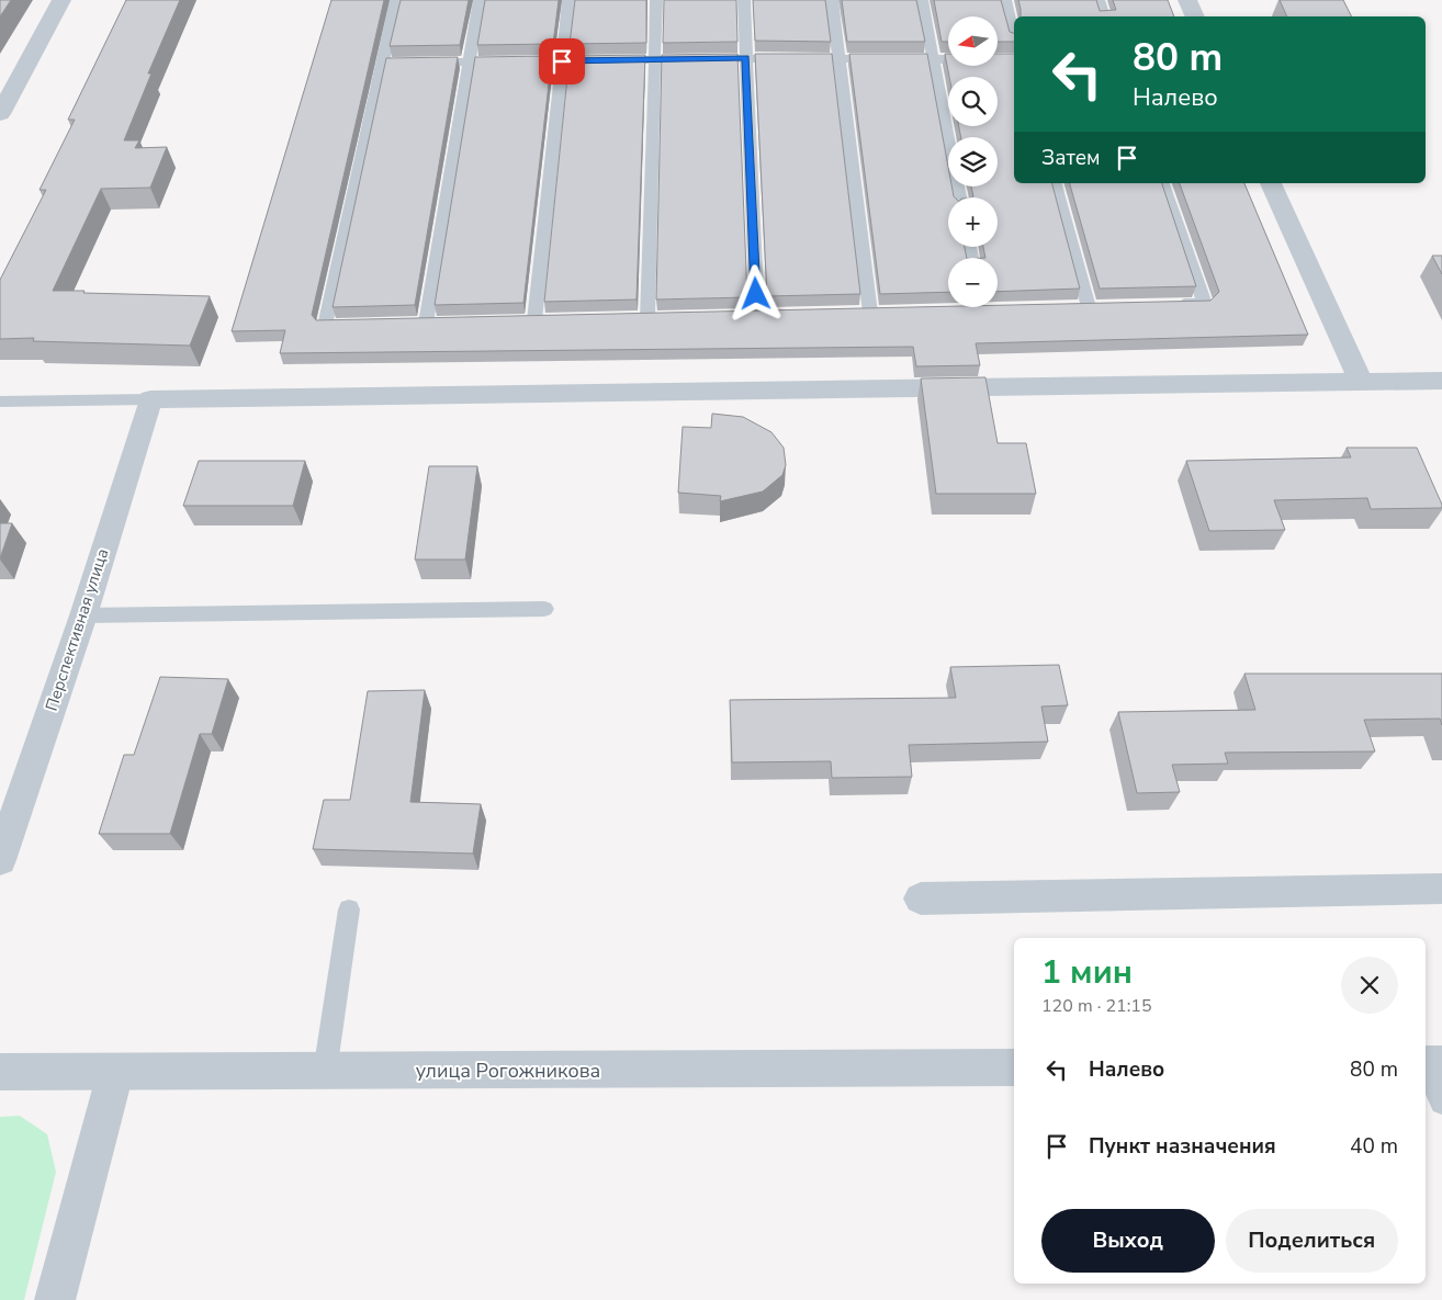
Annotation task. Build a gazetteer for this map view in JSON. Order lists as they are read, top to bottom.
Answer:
{
  "streets": {
    "street": ["Перспективная улица", "улица Рогожникова"]
  },
  "north": "left",
  "page": {
    "map_buttons": ["+", "−"],
    "turn": ["80 m", "Налево"],
    "then": "Затем",
    "heading": ["1 мин", "120 m · 21:15"],
    "list": [
      {
        "name": "Налево",
        "value": "80 m"
      },
      {
        "name": "Пункт назначения",
        "value": "40 m"
      }
    ],
    "buttons": ["Выход", "Поделиться"]
  }
}
